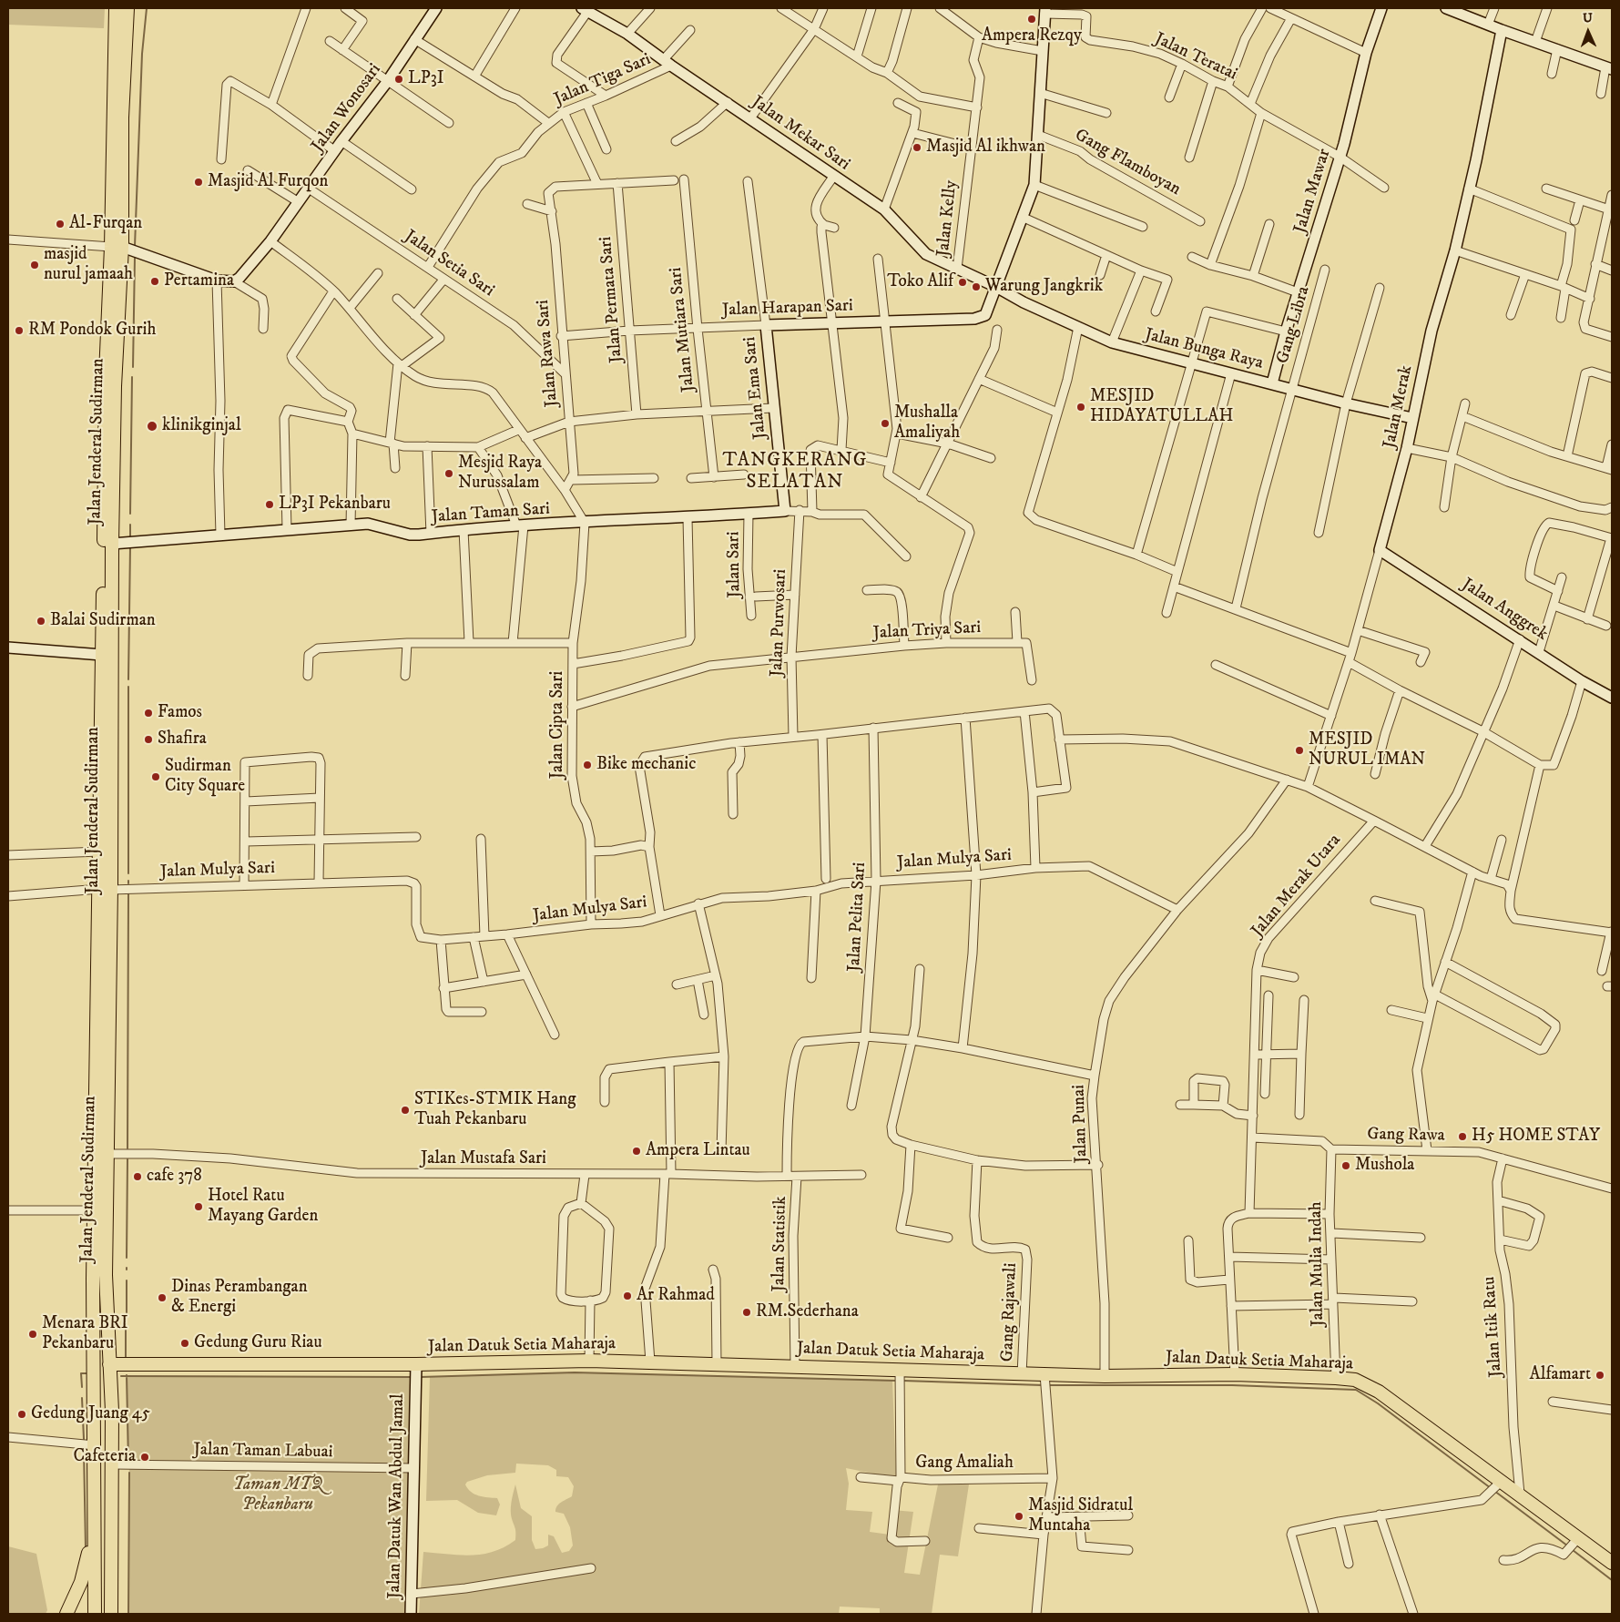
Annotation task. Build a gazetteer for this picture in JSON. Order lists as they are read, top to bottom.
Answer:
{
  "streets": {
    "main road": ["Jalan Jenderal Sudirman", "Jalan Datuk Setia Maharaja"],
    "street": [
      "Jalan Teratai",
      "Jalan Tiga Sari",
      "Jalan Wonosari",
      "Jalan Mekar Sari",
      "Gang Flamboyan",
      "Jalan Mawar",
      "Jalan Kelly",
      "Jalan Setia Sari",
      "Jalan Permata Sari",
      "Jalan Harapan Sari",
      "Gang Libra",
      "Jalan Mutiara Sari",
      "Jalan Bunga Raya",
      "Jalan Rawa Sari",
      "Jalan Ema Sari",
      "Jalan Merak",
      "Jalan Taman Sari",
      "Jalan Sari",
      "Jalan Anggrek",
      "Jalan Purwosari",
      "Jalan Triya Sari",
      "Jalan Cipta Sari",
      "Jalan Mulya Sari",
      "Jalan Merak Utara",
      "Jalan Pelita Sari",
      "Jalan Punai",
      "Gang Rawa",
      "Jalan Mustafa Sari",
      "Jalan Statistik",
      "Jalan Mulia Indah",
      "Gang Rajawali",
      "Jalan Itik Ratu",
      "Jalan Taman Labuai",
      "Gang Amaliah",
      "Jalan Datuk Wan Abdul Jamal"
    ]
  },
  "crossings": [
    ["Jalan Teratai", "Jalan Mawar"],
    ["Jalan Tiga Sari", "Jalan Mekar Sari"],
    ["Jalan Tiga Sari", "Jalan Setia Sari"],
    ["Jalan Wonosari", "Jalan Setia Sari"],
    ["Jalan Mekar Sari", "Jalan Kelly"],
    ["Jalan Mekar Sari", "Jalan Harapan Sari"],
    ["Jalan Mekar Sari", "Jalan Bunga Raya"],
    ["Jalan Mawar", "Jalan Bunga Raya"],
    ["Jalan Setia Sari", "Jalan Rawa Sari"],
    ["Jalan Permata Sari", "Jalan Harapan Sari"],
    ["Jalan Harapan Sari", "Jalan Mutiara Sari"],
    ["Jalan Harapan Sari", "Jalan Bunga Raya"],
    ["Jalan Harapan Sari", "Jalan Rawa Sari"],
    ["Jalan Harapan Sari", "Jalan Ema Sari"],
    ["Gang Libra", "Jalan Bunga Raya"],
    ["Jalan Bunga Raya", "Jalan Merak"],
    ["Jalan Ema Sari", "Jalan Taman Sari"],
    ["Jalan Merak", "Jalan Anggrek"],
    ["Jalan Jenderal Sudirman", "Jalan Taman Sari"],
    ["Jalan Jenderal Sudirman", "Jalan Mulya Sari"],
    ["Jalan Jenderal Sudirman", "Jalan Mustafa Sari"],
    ["Jalan Jenderal Sudirman", "Jalan Datuk Setia Maharaja"],
    ["Jalan Jenderal Sudirman", "Jalan Taman Labuai"],
    ["Jalan Taman Sari", "Jalan Sari"],
    ["Jalan Taman Sari", "Jalan Purwosari"],
    ["Jalan Taman Sari", "Jalan Cipta Sari"],
    ["Jalan Sari", "Jalan Purwosari"],
    ["Jalan Purwosari", "Jalan Triya Sari"],
    ["Jalan Triya Sari", "Jalan Cipta Sari"],
    ["Jalan Cipta Sari", "Jalan Mulya Sari"],
    ["Jalan Mulya Sari", "Jalan Pelita Sari"],
    ["Jalan Pelita Sari", "Jalan Punai"],
    ["Jalan Punai", "Jalan Mustafa Sari"],
    ["Jalan Punai", "Jalan Datuk Setia Maharaja"],
    ["Gang Rawa", "Jalan Mulia Indah"],
    ["Gang Rawa", "Jalan Itik Ratu"],
    ["Jalan Mustafa Sari", "Jalan Statistik"],
    ["Jalan Statistik", "Jalan Datuk Setia Maharaja"],
    ["Jalan Mulia Indah", "Jalan Datuk Setia Maharaja"],
    ["Gang Rajawali", "Jalan Datuk Setia Maharaja"],
    ["Jalan Itik Ratu", "Jalan Datuk Setia Maharaja"],
    ["Jalan Datuk Setia Maharaja", "Gang Amaliah"],
    ["Jalan Datuk Setia Maharaja", "Jalan Datuk Wan Abdul Jamal"],
    ["Jalan Taman Labuai", "Jalan Datuk Wan Abdul Jamal"]
  ],
  "districts": ["TANGKERANG SELATAN"],
  "parks": ["Taman MTQ Pekanbaru"],
  "places": [
    "Ampera Rezqy",
    "LP3I",
    "Masjid Al ikhwan",
    "Masjid Al Furqon",
    "Al-Furqan",
    "masjid nurul jamaah",
    "Pertamina",
    "Toko Alif",
    "Warung Jangkrik",
    "RM Pondok Gurih",
    "MESJID HIDAYATULLAH",
    "Mushalla Amaliyah",
    "klinikginjal",
    "Mesjid Raya Nurussalam",
    "LP3I Pekanbaru",
    "Balai Sudirman",
    "Famos",
    "Shafira",
    "MESJID NURUL IMAN",
    "Bike mechanic",
    "Sudirman City Square",
    "STIKes-STMIK Hang Tuah Pekanbaru",
    "H5 HOME STAY",
    "Ampera Lintau",
    "Mushola",
    "cafe 378",
    "Hotel Ratu Mayang Garden",
    "Ar Rahmad",
    "Dinas Perambangan & Energi",
    "RM.Sederhana",
    "Menara BRI Pekanbaru",
    "Gedung Guru Riau",
    "Alfamart",
    "Gedung Juang 45",
    "Cafeteria",
    "Masjid Sidratul Muntaha"
  ],
  "north": "top"
}
